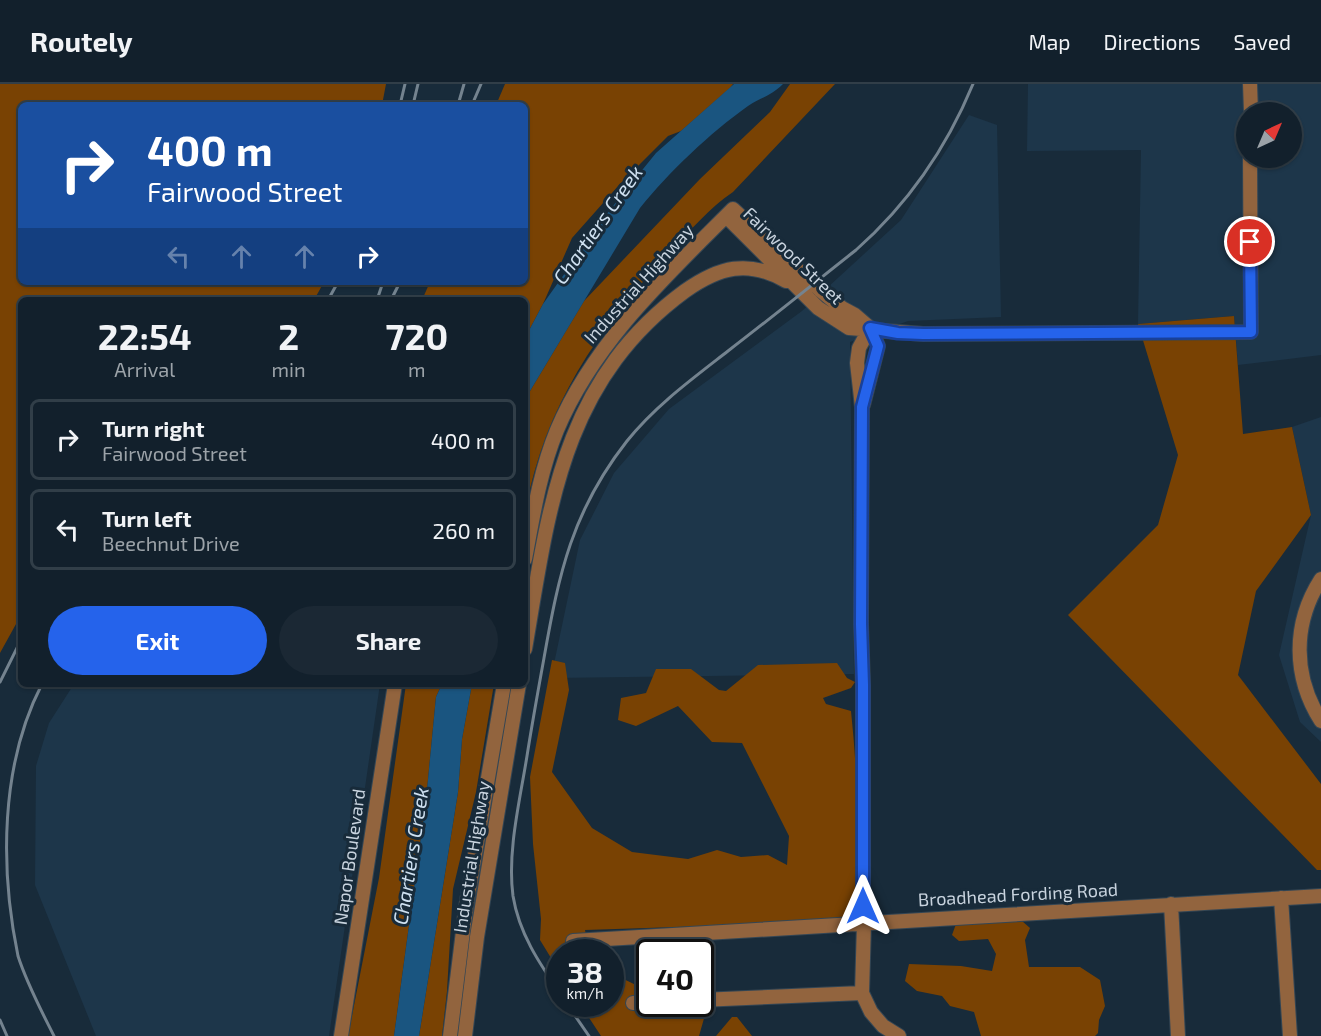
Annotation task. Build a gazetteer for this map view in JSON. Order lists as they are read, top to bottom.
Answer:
{
  "streets": {
    "street": [
      "Fairwood Street",
      "Industrial Highway",
      "Napor Boulevard",
      "Broadhead Fording Road"
    ]
  },
  "crossings": [
    ["Fairwood Street", "Industrial Highway"]
  ],
  "water": ["Chartiers Creek"],
  "north": "top right",
  "page": {
    "header": "Routely",
    "nav": ["Map", "Directions", "Saved"],
    "turn": ["400 m", "Fairwood Street"],
    "eta": [
      "22:54",
      "Arrival",
      "2",
      "min",
      "720",
      "m"
    ],
    "list": [
      {
        "name": "Turn right",
        "note": "Fairwood Street",
        "value": "400 m"
      },
      {
        "name": "Turn left",
        "note": "Beechnut Drive",
        "value": "260 m"
      }
    ],
    "buttons": ["Exit", "Share"],
    "speed": "38 km/h",
    "limit": "40"
  }
}
